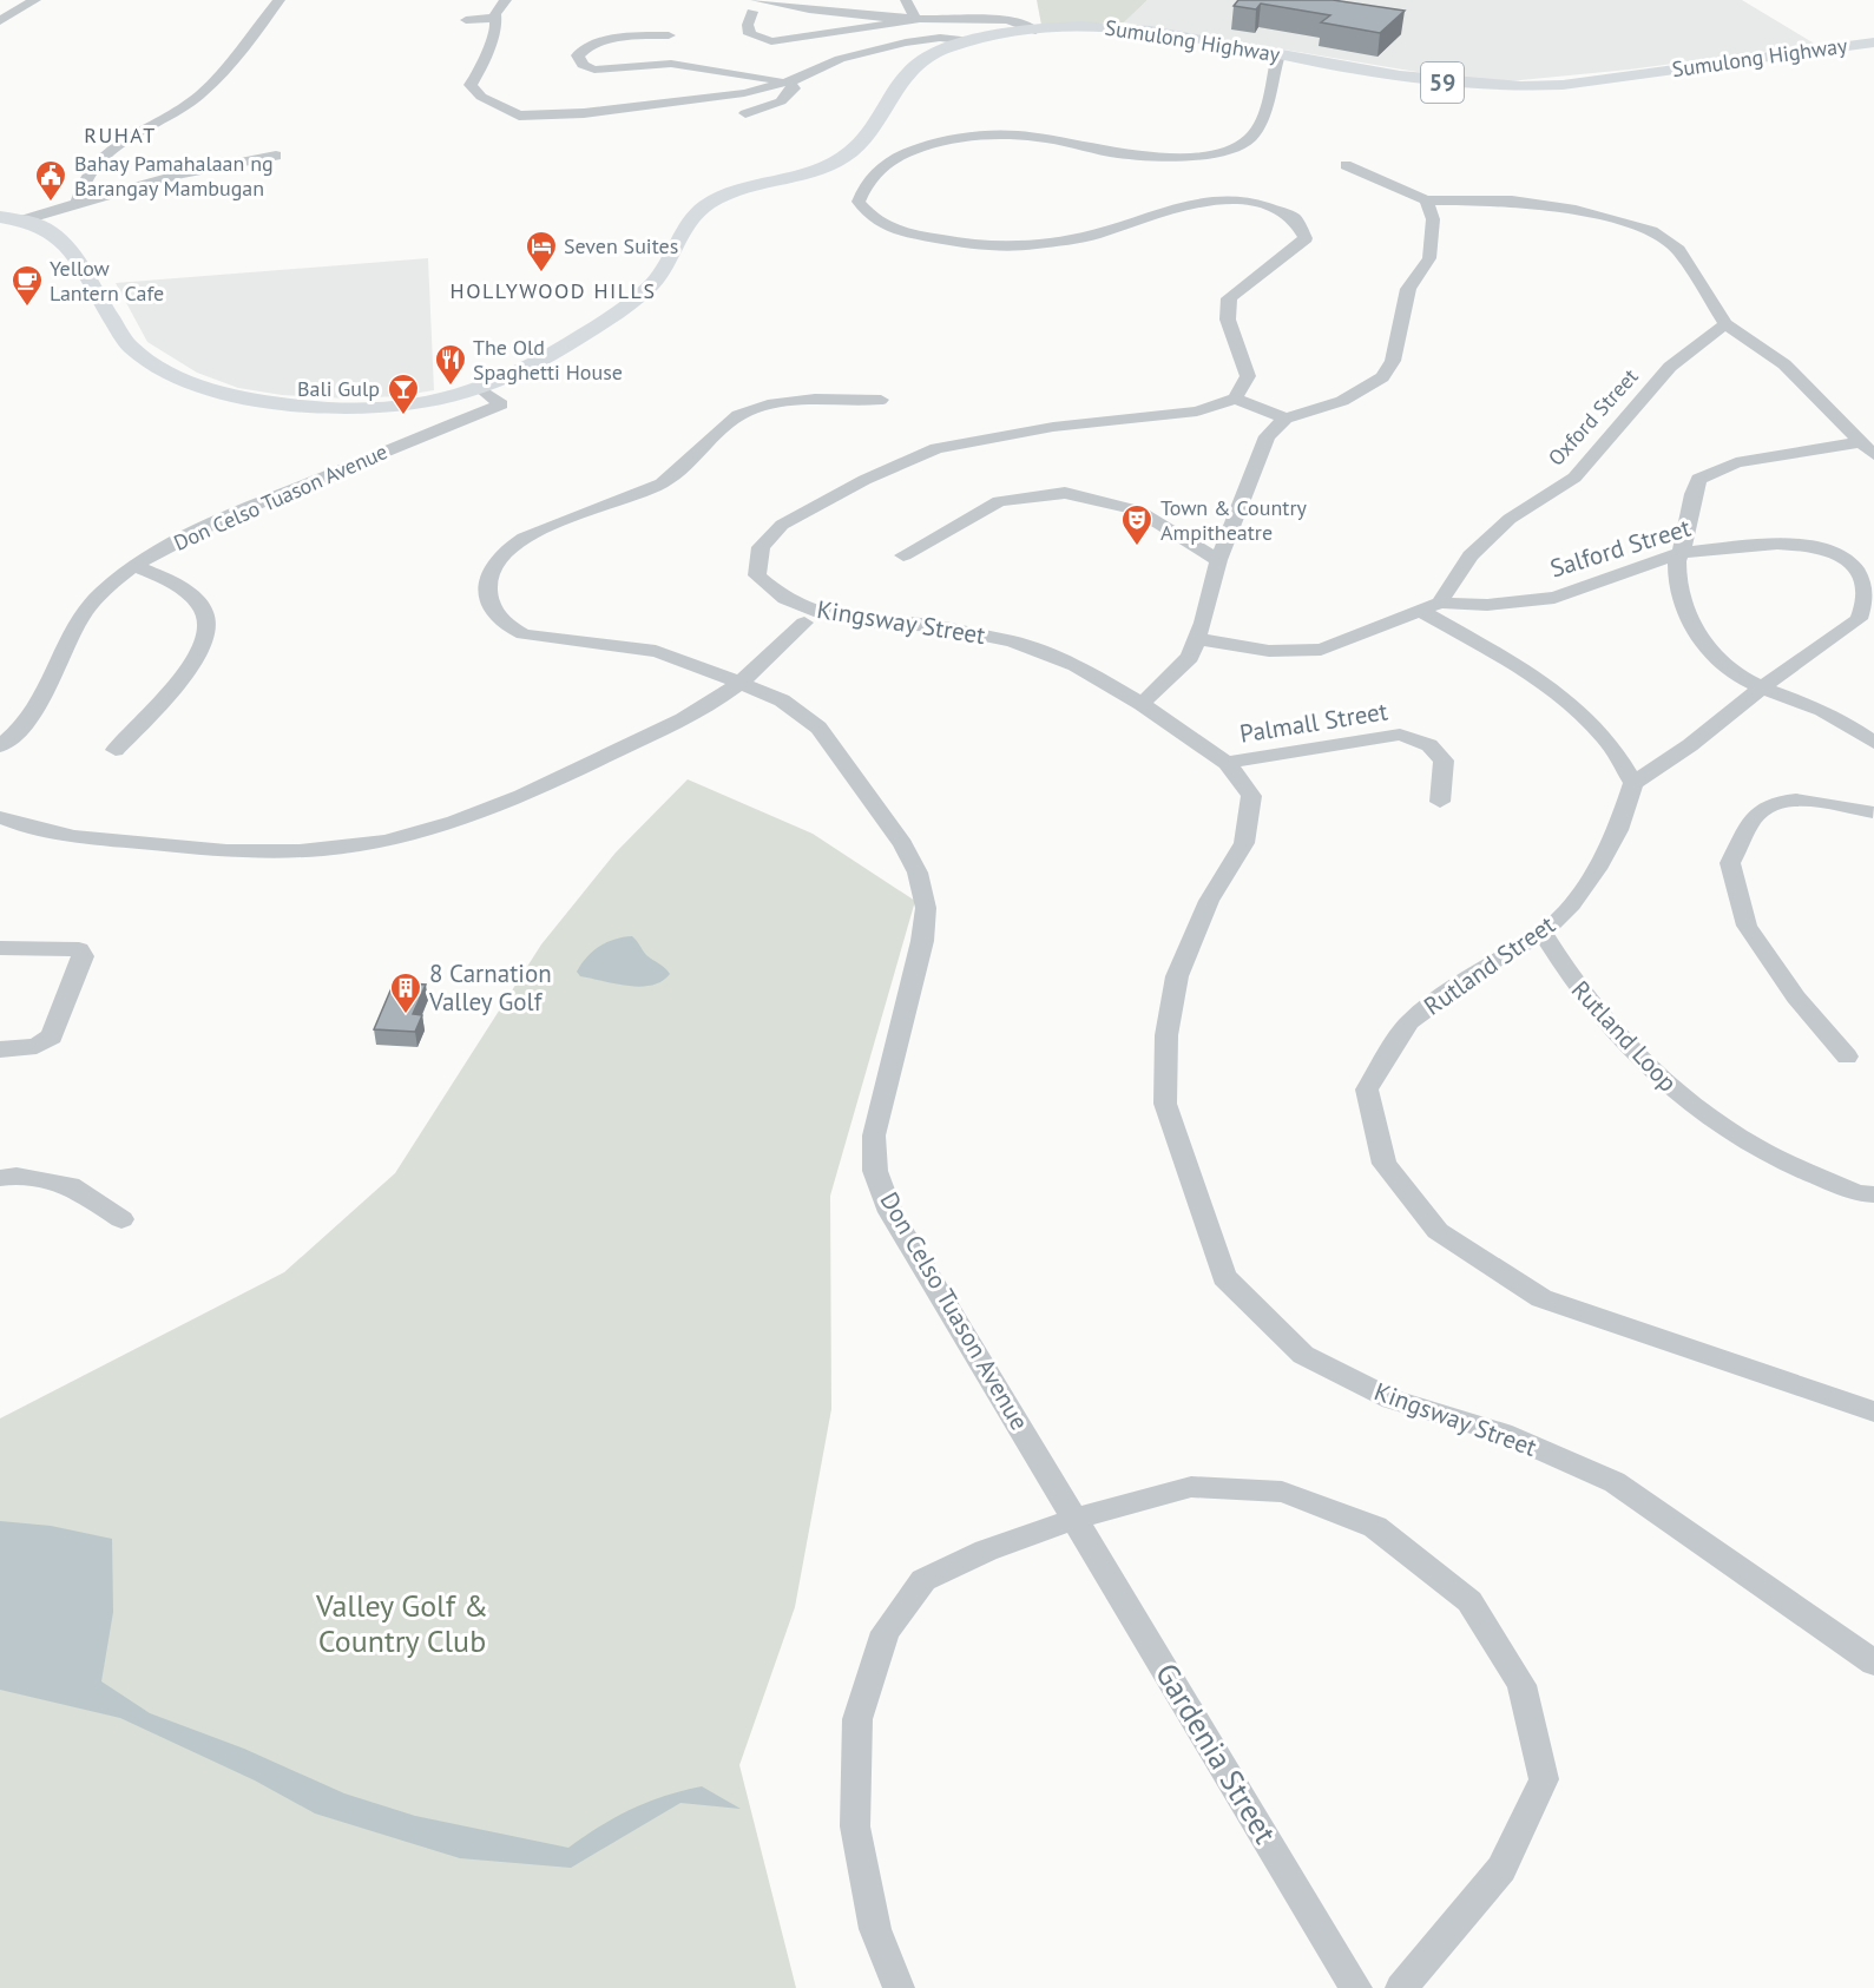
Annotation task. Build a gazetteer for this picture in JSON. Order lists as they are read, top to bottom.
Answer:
{
  "streets": {
    "main road": ["Sumulong Highway", "59"],
    "street": [
      "Oxford Street",
      "Don Celso Tuason Avenue",
      "Salford Street",
      "Kingsway Street",
      "Palmall Street",
      "Rutland Street",
      "Rutland Loop",
      "Gardenia Street"
    ]
  },
  "crossings": [
    ["Sumulong Highway", "Don Celso Tuason Avenue"],
    ["Oxford Street", "Salford Street"],
    ["Don Celso Tuason Avenue", "Gardenia Street"],
    ["Salford Street", "Rutland Street"],
    ["Kingsway Street", "Palmall Street"],
    ["Rutland Street", "Rutland Loop"]
  ],
  "districts": ["RUHAT", "HOLLYWOOD HILLS"],
  "parks": ["Valley Golf & Country Club"],
  "places": {
    "public building": ["Bahay Pamahalaan ng Barangay Mambugan"],
    "hotel": ["Seven Suites"],
    "cafe": ["Yellow Lantern Cafe"],
    "restaurant": ["The Old Spaghetti House"],
    "bar": ["Bali Gulp"],
    "theatre": ["Town & Country Ampitheatre"],
    "building": ["8 Carnation Valley Golf"]
  }
}
